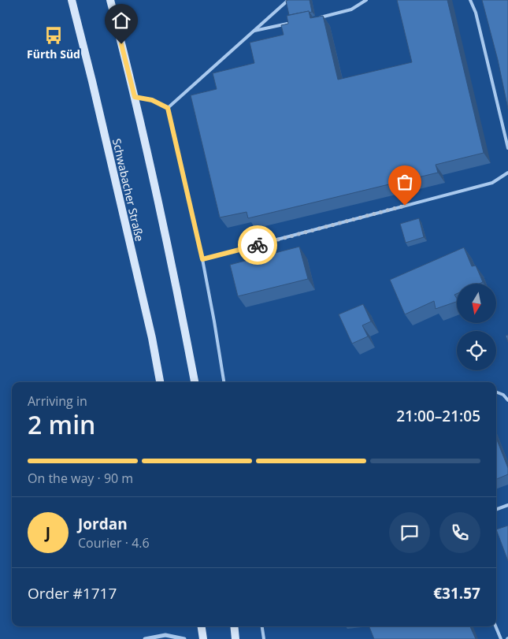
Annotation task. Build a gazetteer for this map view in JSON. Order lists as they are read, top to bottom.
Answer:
{
  "streets": {
    "main road": ["Schwabacher Straße"]
  },
  "places": {
    "bus stop": ["Fürth Süd"]
  },
  "north": "bottom",
  "page": {
    "heading": ["2 min", "Arriving in", "21:00–21:05"],
    "panel": [
      "Jordan",
      "Courier · 4.6",
      "Order #1717",
      "€31.57"
    ],
    "bar": "On the way · 90 m",
    "round": "J"
  }
}
